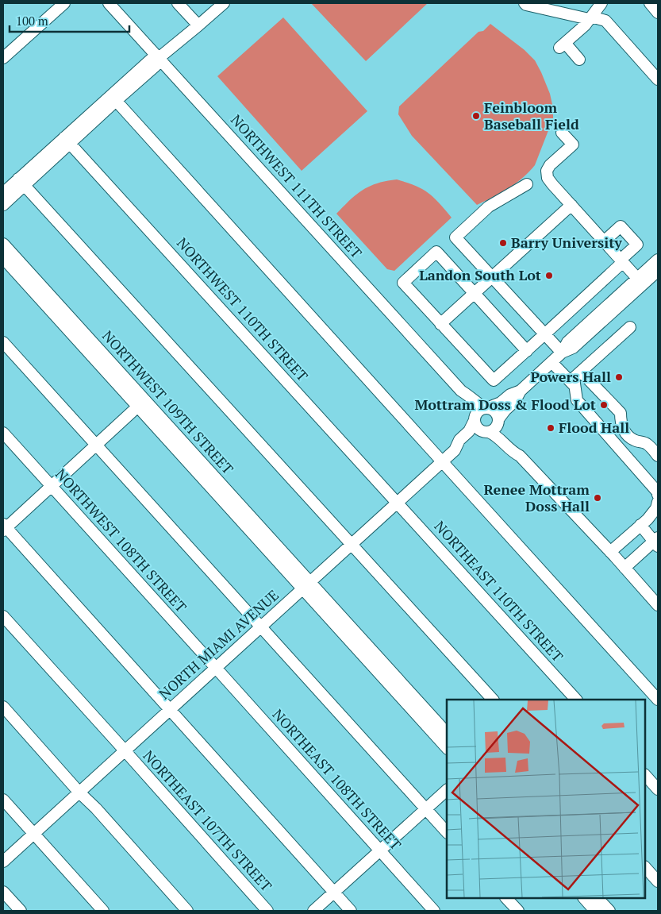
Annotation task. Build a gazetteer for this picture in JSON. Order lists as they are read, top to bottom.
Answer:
{
  "streets": {
    "street": [
      "NORTHWEST 111TH STREET",
      "NORTHWEST 110TH STREET",
      "NORTHWEST 109TH STREET",
      "NORTHWEST 108TH STREET",
      "NORTHEAST 110TH STREET",
      "NORTH MIAMI AVENUE",
      "NORTHEAST 108TH STREET",
      "NORTHEAST 107TH STREET"
    ]
  },
  "crossings": [
    ["NORTHWEST 111TH STREET", "NORTH MIAMI AVENUE"],
    ["NORTHWEST 110TH STREET", "NORTHEAST 110TH STREET"],
    ["NORTHWEST 110TH STREET", "NORTH MIAMI AVENUE"],
    ["NORTHWEST 109TH STREET", "NORTH MIAMI AVENUE"],
    ["NORTHWEST 108TH STREET", "NORTH MIAMI AVENUE"],
    ["NORTHWEST 108TH STREET", "NORTHEAST 108TH STREET"],
    ["NORTHEAST 110TH STREET", "NORTH MIAMI AVENUE"],
    ["NORTH MIAMI AVENUE", "NORTHEAST 108TH STREET"],
    ["NORTH MIAMI AVENUE", "NORTHEAST 107TH STREET"]
  ],
  "places": [
    "Feinbloom Baseball Field",
    "Barry University",
    "Landon South Lot",
    "Powers Hall",
    "Mottram Doss & Flood Lot",
    "Flood Hall",
    "Renee Mottram Doss Hall"
  ],
  "scale_bar": "100 m"
}
